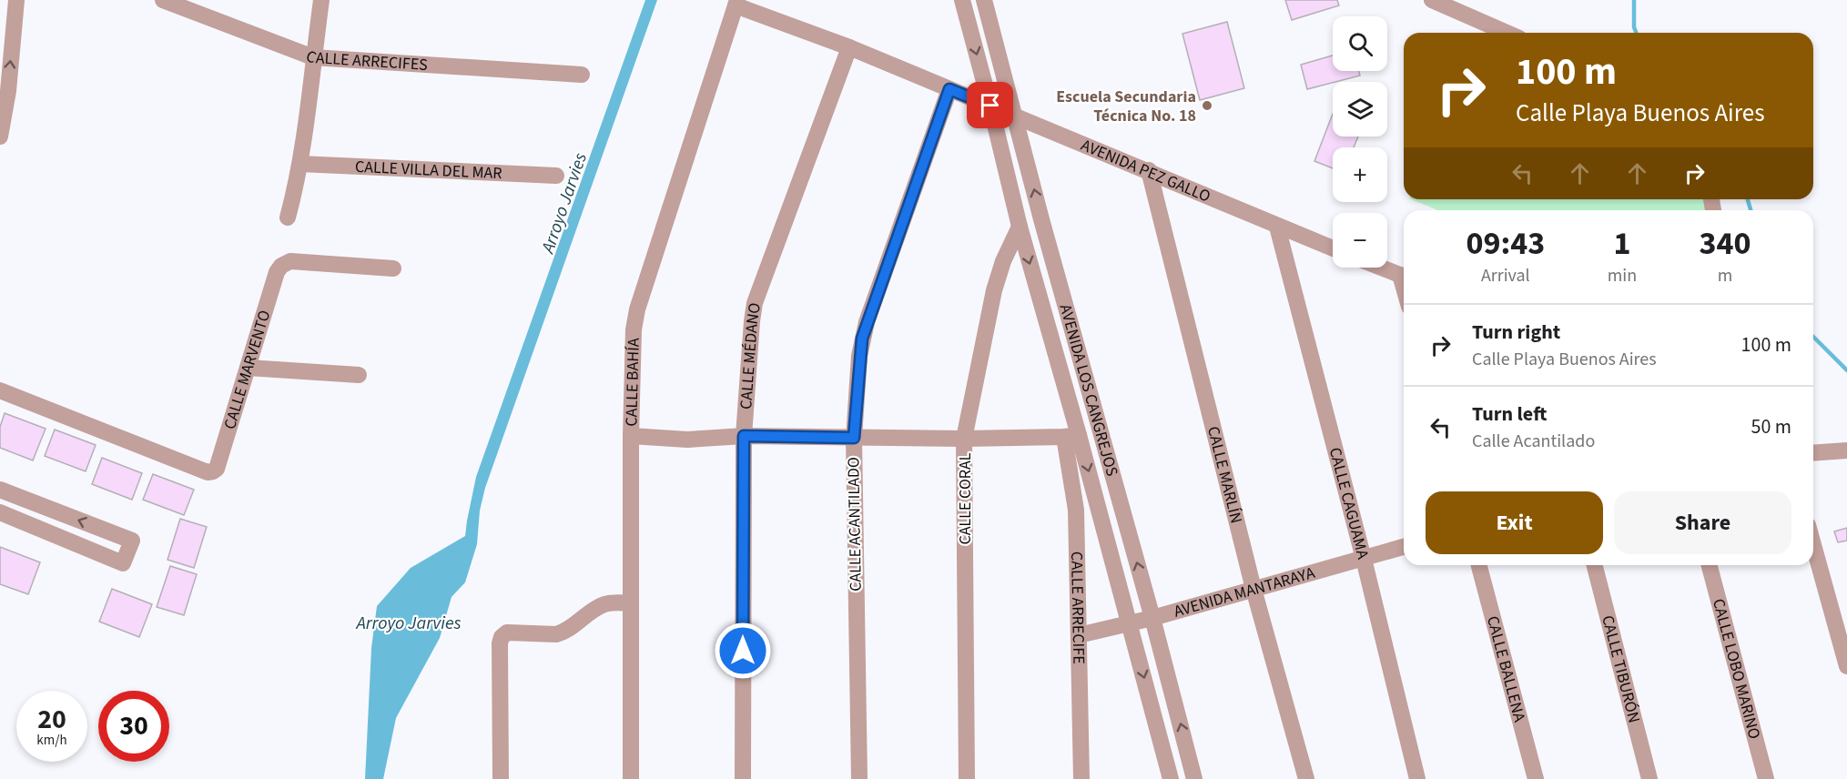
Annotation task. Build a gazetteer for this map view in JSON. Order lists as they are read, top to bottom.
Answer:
{
  "streets": {
    "street": [
      "CALLE ARRECIFES",
      "CALLE VILLA DEL MAR",
      "AVENIDA PEZ GALLO",
      "CALLE MÉDANO",
      "CALLE MARVENTO",
      "CALLE BAHÍA",
      "AVENIDA LOS CANGREJOS",
      "CALLE MARLÍN",
      "CALLE CORAL",
      "CALLE CAGUAMA",
      "CALLE ACANTILADO",
      "AVENIDA MANTARAYA",
      "CALLE ARRECIFE",
      "CALLE TIBURÓN",
      "CALLE BALLENA",
      "CALLE LOBO MARINO"
    ]
  },
  "crossings": [
    ["AVENIDA PEZ GALLO", "CALLE MÉDANO"],
    ["AVENIDA PEZ GALLO", "CALLE BAHÍA"],
    ["AVENIDA PEZ GALLO", "AVENIDA LOS CANGREJOS"],
    ["AVENIDA PEZ GALLO", "CALLE MARLÍN"],
    ["AVENIDA PEZ GALLO", "CALLE CAGUAMA"],
    ["AVENIDA PEZ GALLO", "CALLE ACANTILADO"],
    ["AVENIDA LOS CANGREJOS", "CALLE CORAL"],
    ["AVENIDA LOS CANGREJOS", "AVENIDA MANTARAYA"],
    ["AVENIDA LOS CANGREJOS", "CALLE ARRECIFE"],
    ["CALLE MARLÍN", "AVENIDA MANTARAYA"],
    ["CALLE CAGUAMA", "AVENIDA MANTARAYA"],
    ["AVENIDA MANTARAYA", "CALLE ARRECIFE"]
  ],
  "water": ["Arroyo Jarvies"],
  "places": ["Escuela Secundaria Técnica No. 18"],
  "page": {
    "map_buttons": ["+", "−"],
    "turn": ["100 m", "Calle Playa Buenos Aires"],
    "eta": [
      "09:43",
      "Arrival",
      "1",
      "min",
      "340",
      "m"
    ],
    "list": [
      {
        "name": "Turn right",
        "note": "Calle Playa Buenos Aires",
        "value": "100 m"
      },
      {
        "name": "Turn left",
        "note": "Calle Acantilado",
        "value": "50 m"
      }
    ],
    "buttons": ["Exit", "Share"],
    "speed": "20 km/h",
    "limit": "30"
  }
}
